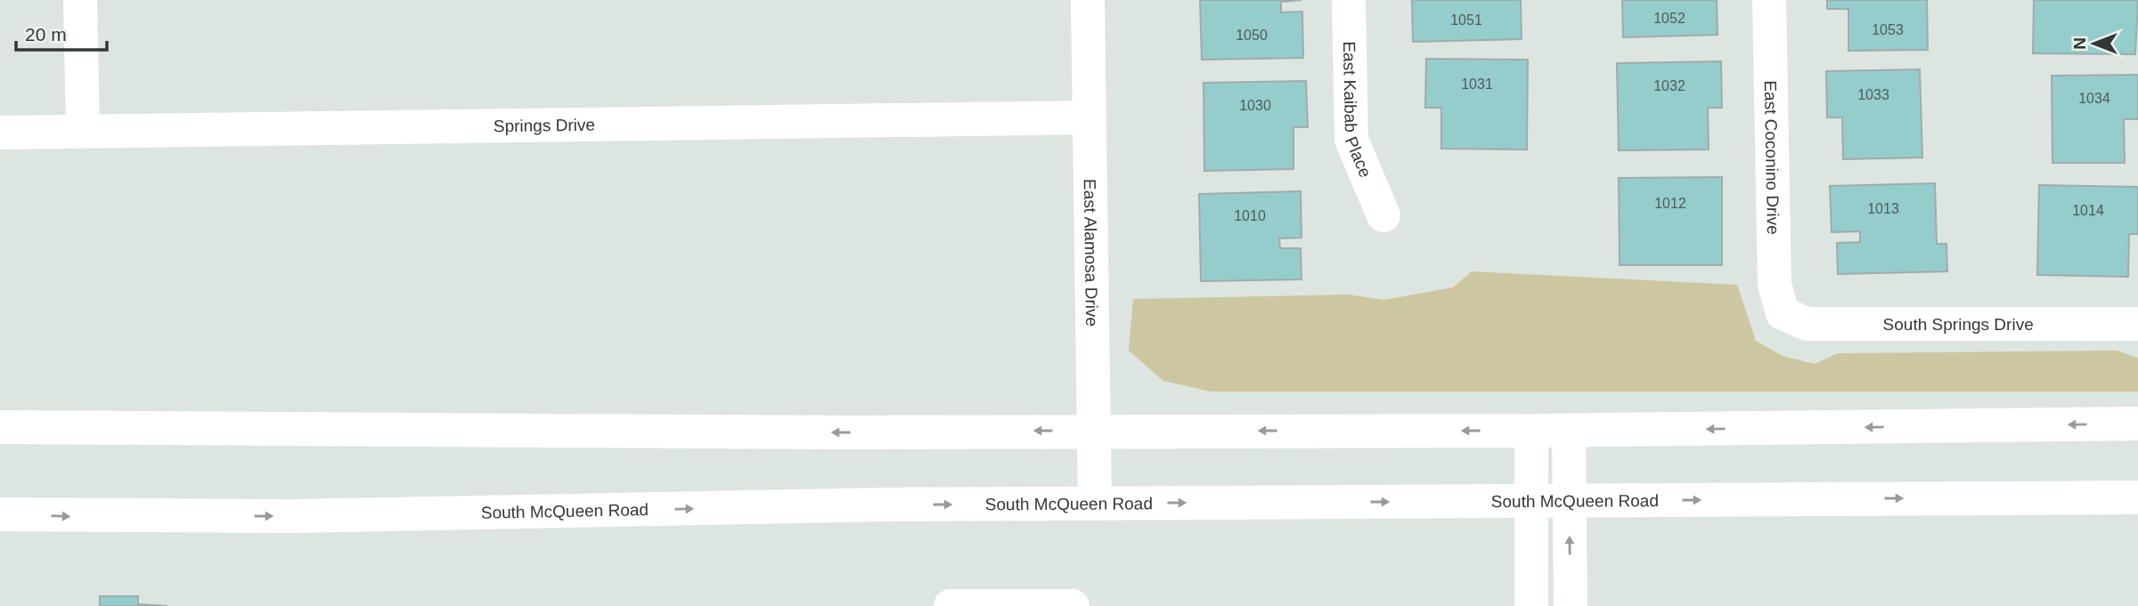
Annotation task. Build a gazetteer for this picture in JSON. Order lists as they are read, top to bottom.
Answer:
{
  "streets": {
    "main road": [
      "East Kaibab Place",
      "Springs Drive",
      "East Coconino Drive",
      "East Alamosa Drive",
      "South Springs Drive",
      "South McQueen Road"
    ]
  },
  "crossings": [
    ["Springs Drive", "East Alamosa Drive"],
    ["East Coconino Drive", "South Springs Drive"],
    ["East Alamosa Drive", "South McQueen Road"]
  ],
  "house_numbers": [
    "1052",
    "1051",
    "1053",
    "1050",
    "1031",
    "1032",
    "1033",
    "1034",
    "1030",
    "1012",
    "1013",
    "1014",
    "1010"
  ],
  "scale_bar": "20 m",
  "north": "left"
}
